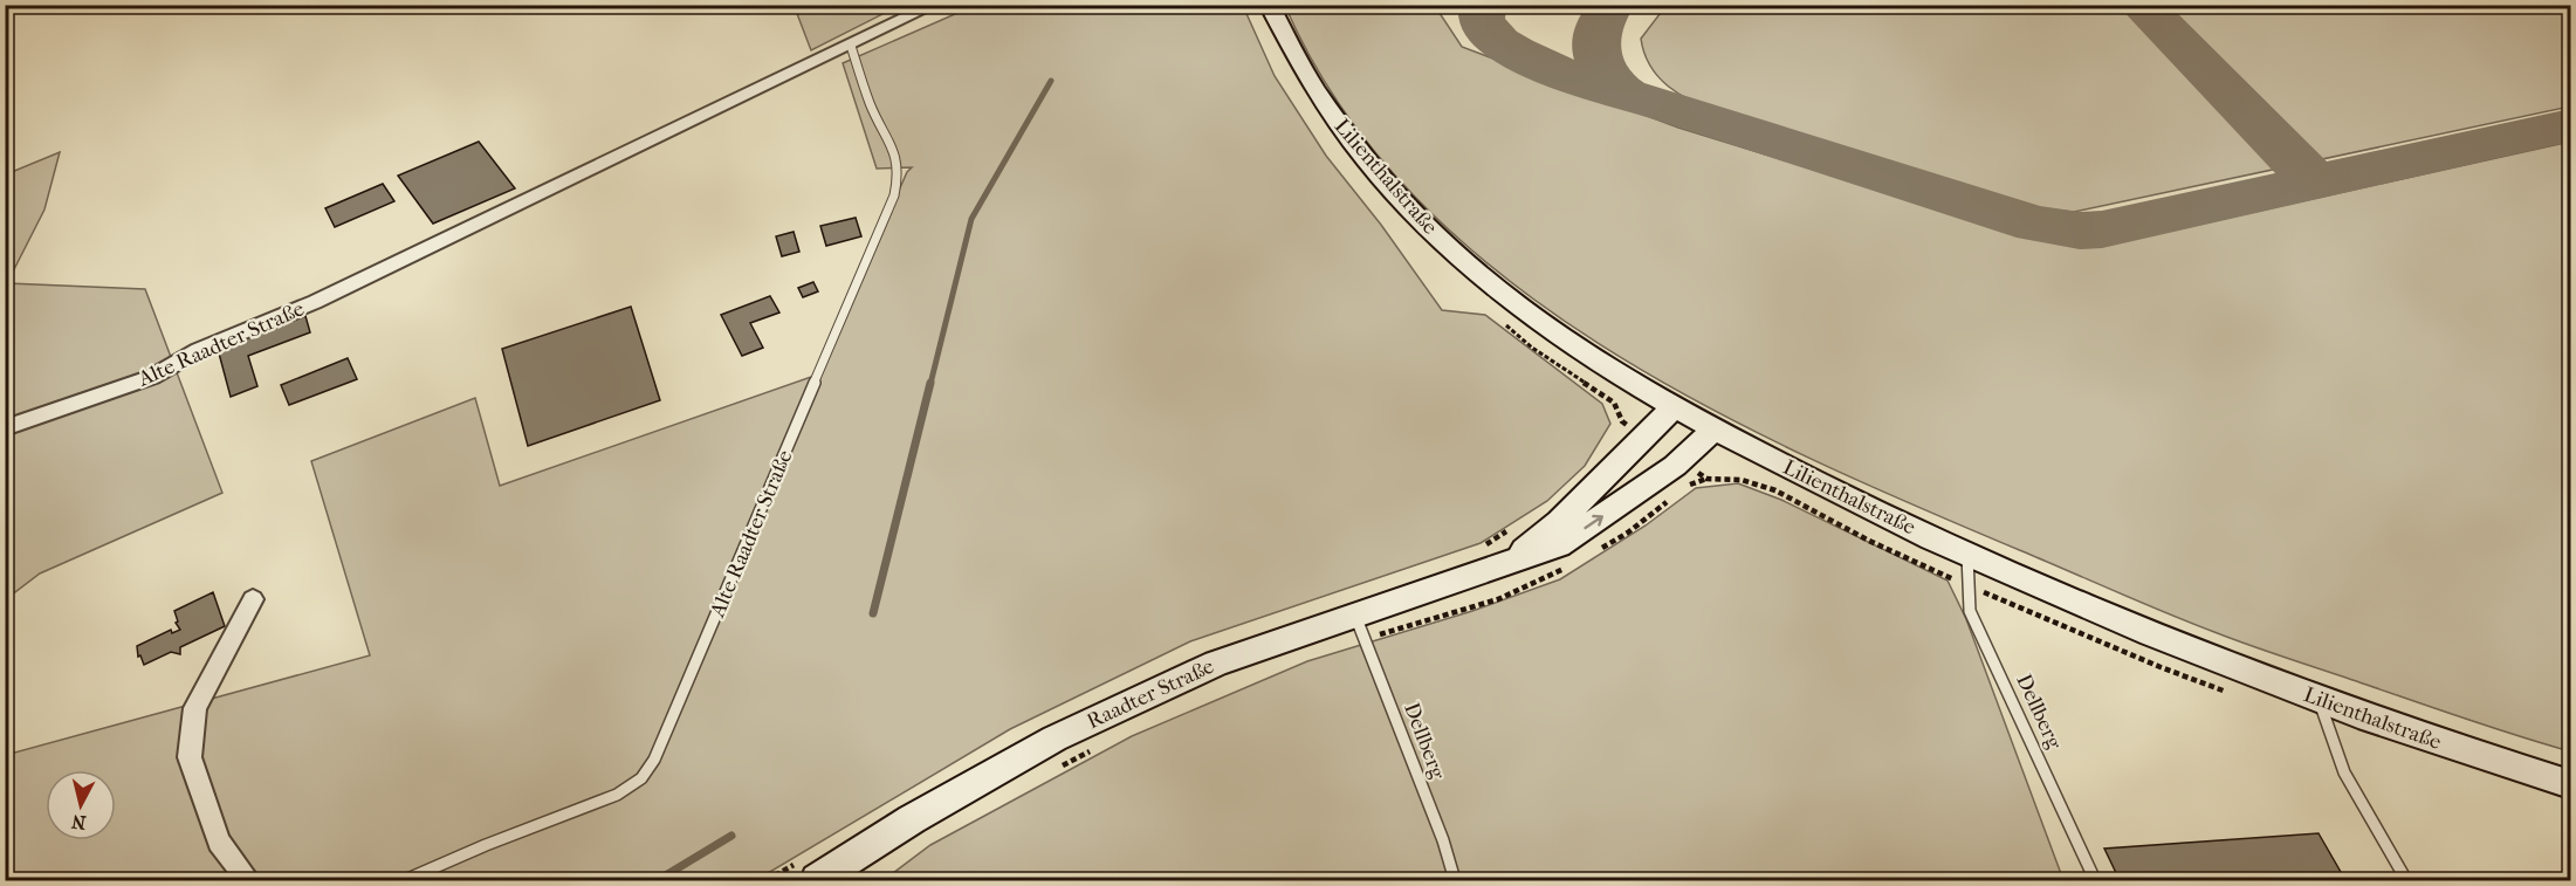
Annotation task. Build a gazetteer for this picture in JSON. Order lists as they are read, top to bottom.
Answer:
{
  "streets": {
    "main road": ["Lilienthalstraße", "Raadter Straße"],
    "street": ["Alte Raadter Straße"],
    "lane": ["Dellberg"]
  },
  "crossings": [
    ["Lilienthalstraße", "Raadter Straße"],
    ["Lilienthalstraße", "Dellberg"],
    ["Raadter Straße", "Dellberg"]
  ],
  "north": "bottom"
}
